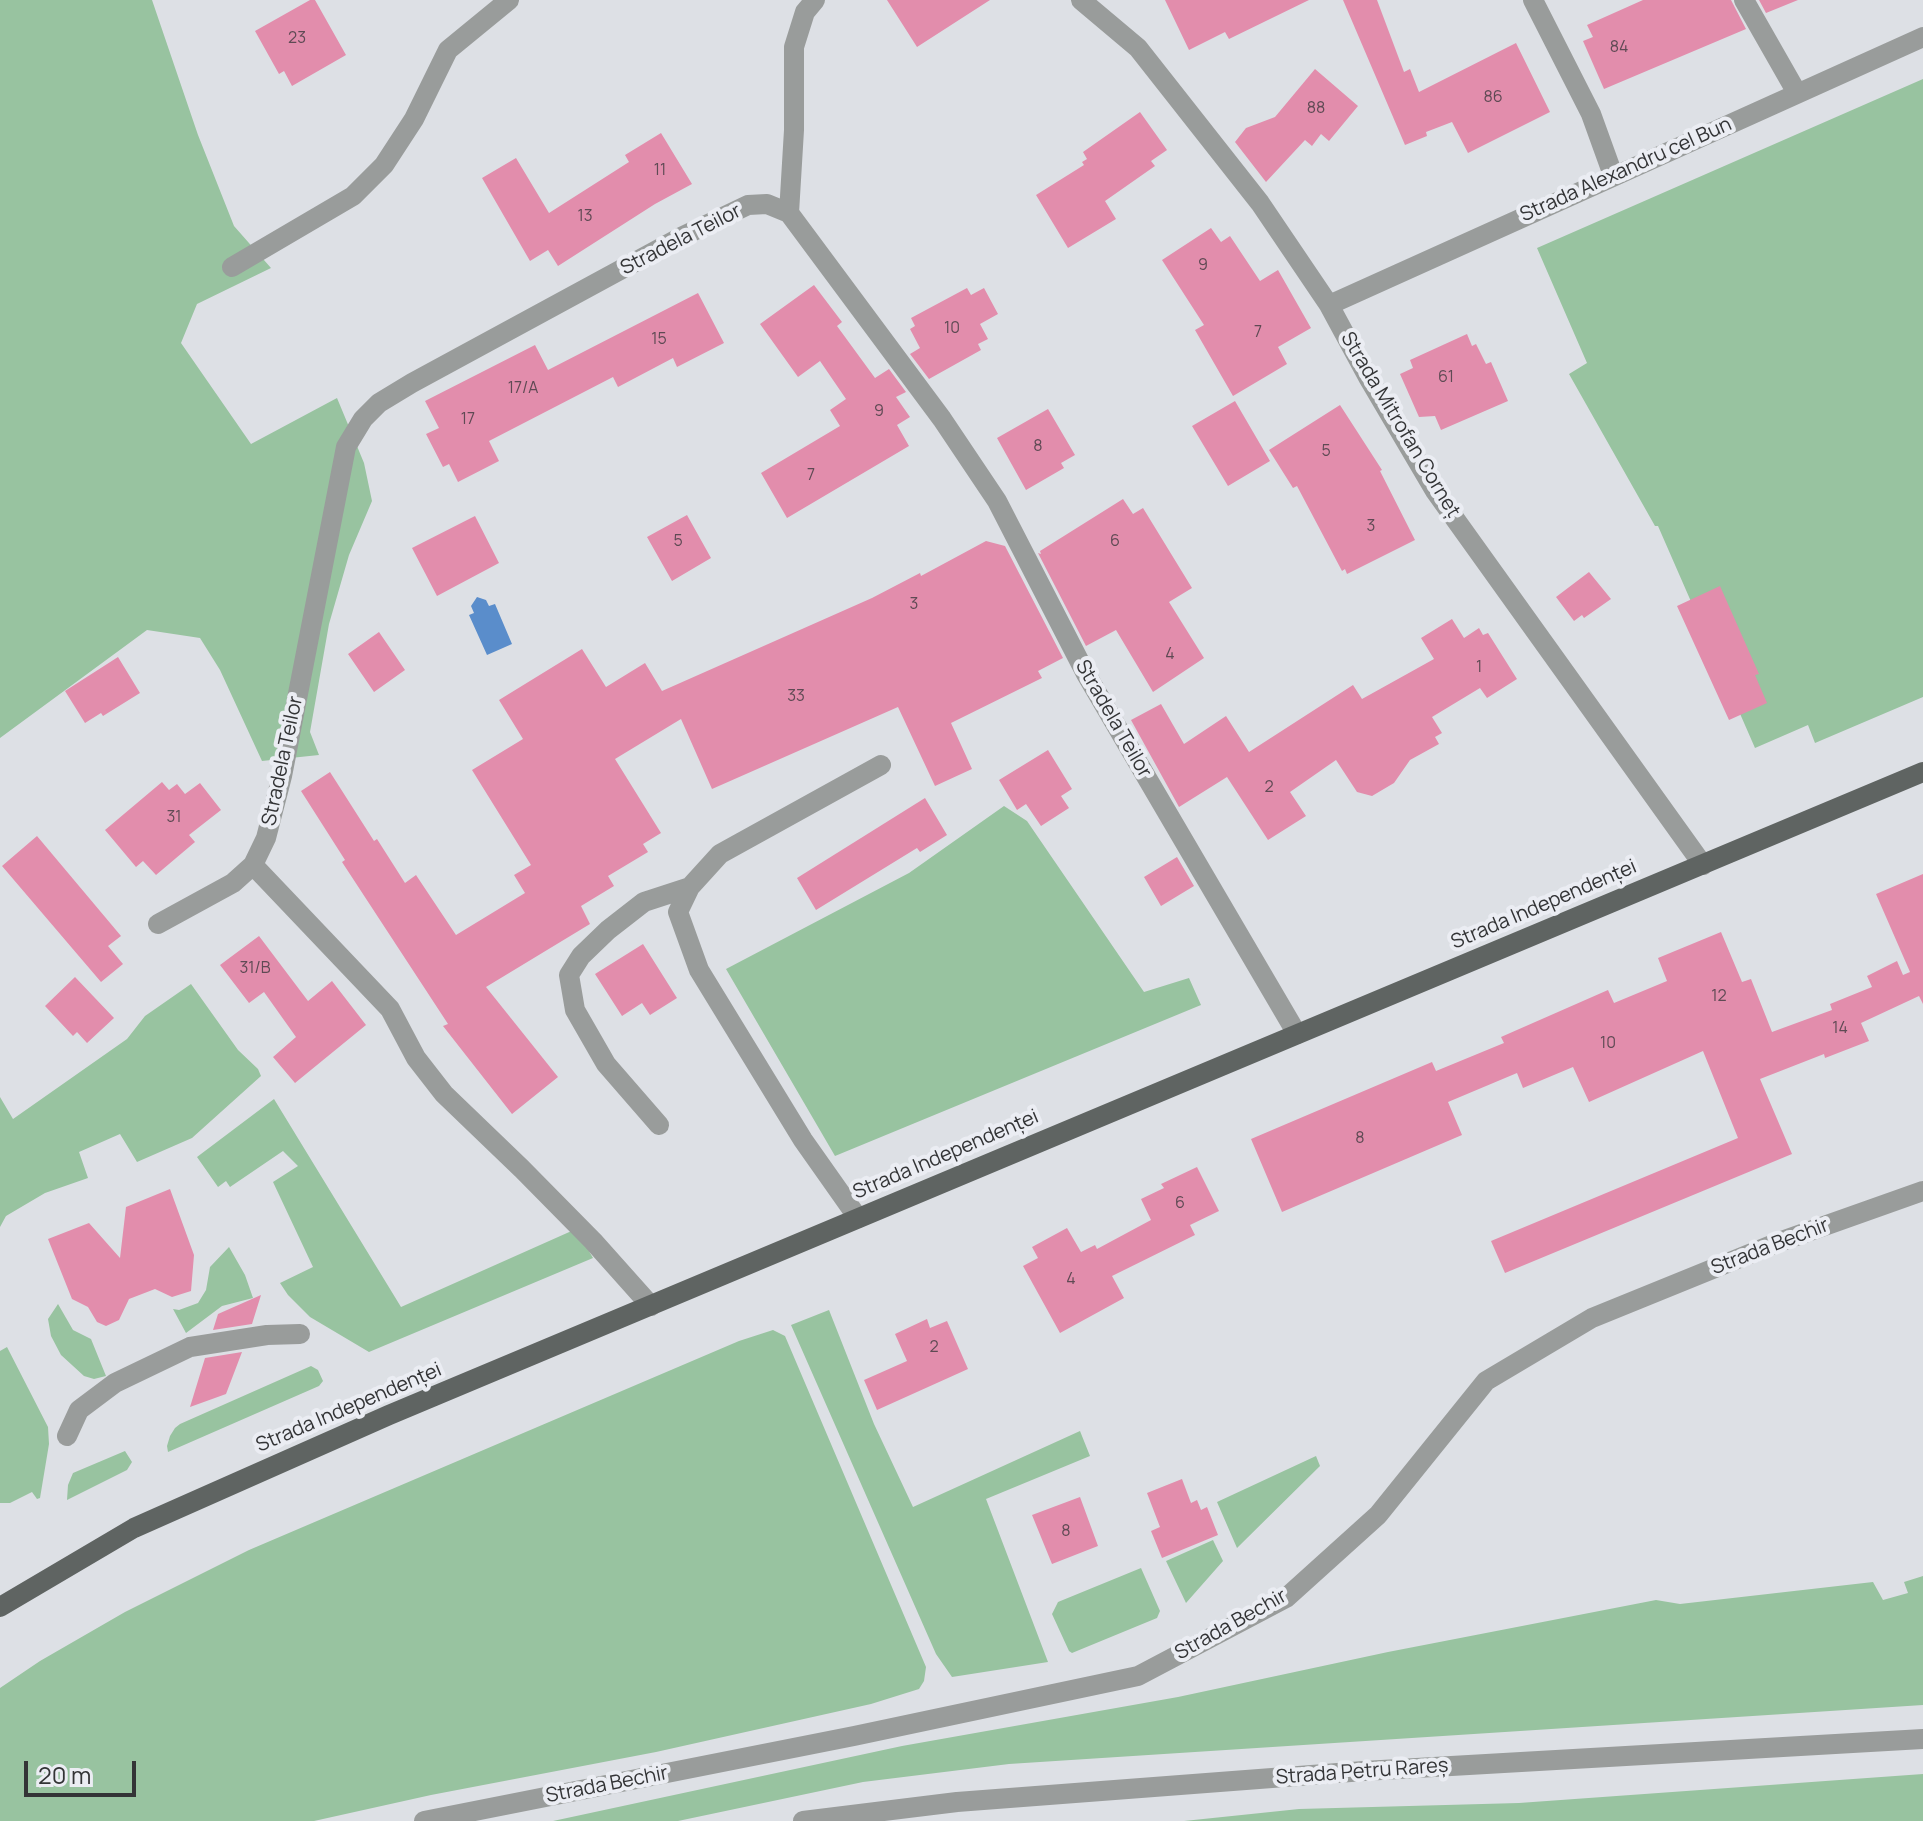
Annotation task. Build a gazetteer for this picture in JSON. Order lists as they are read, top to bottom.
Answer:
{
  "streets": {
    "main road": ["Strada Independenței"],
    "street": [
      "Strada Alexandru cel Bun",
      "Stradela Teilor",
      "Strada Mitrofan Corneț",
      "Strada Bechir",
      "Strada Petru Rareș"
    ]
  },
  "crossings": [
    ["Strada Alexandru cel Bun", "Strada Mitrofan Corneț"],
    ["Stradela Teilor", "Strada Independenței"],
    ["Strada Mitrofan Corneț", "Strada Independenței"]
  ],
  "house_numbers": [
    "23",
    "84",
    "86",
    "88",
    "11",
    "13",
    "9",
    "10",
    "7",
    "15",
    "61",
    "17/A",
    "9",
    "17",
    "8",
    "5",
    "7",
    "3",
    "5",
    "6",
    "3",
    "4",
    "1",
    "33",
    "2",
    "31",
    "31/B",
    "12",
    "14",
    "10",
    "8",
    "6",
    "4",
    "2",
    "8"
  ],
  "scale_bar": "20 m"
}
